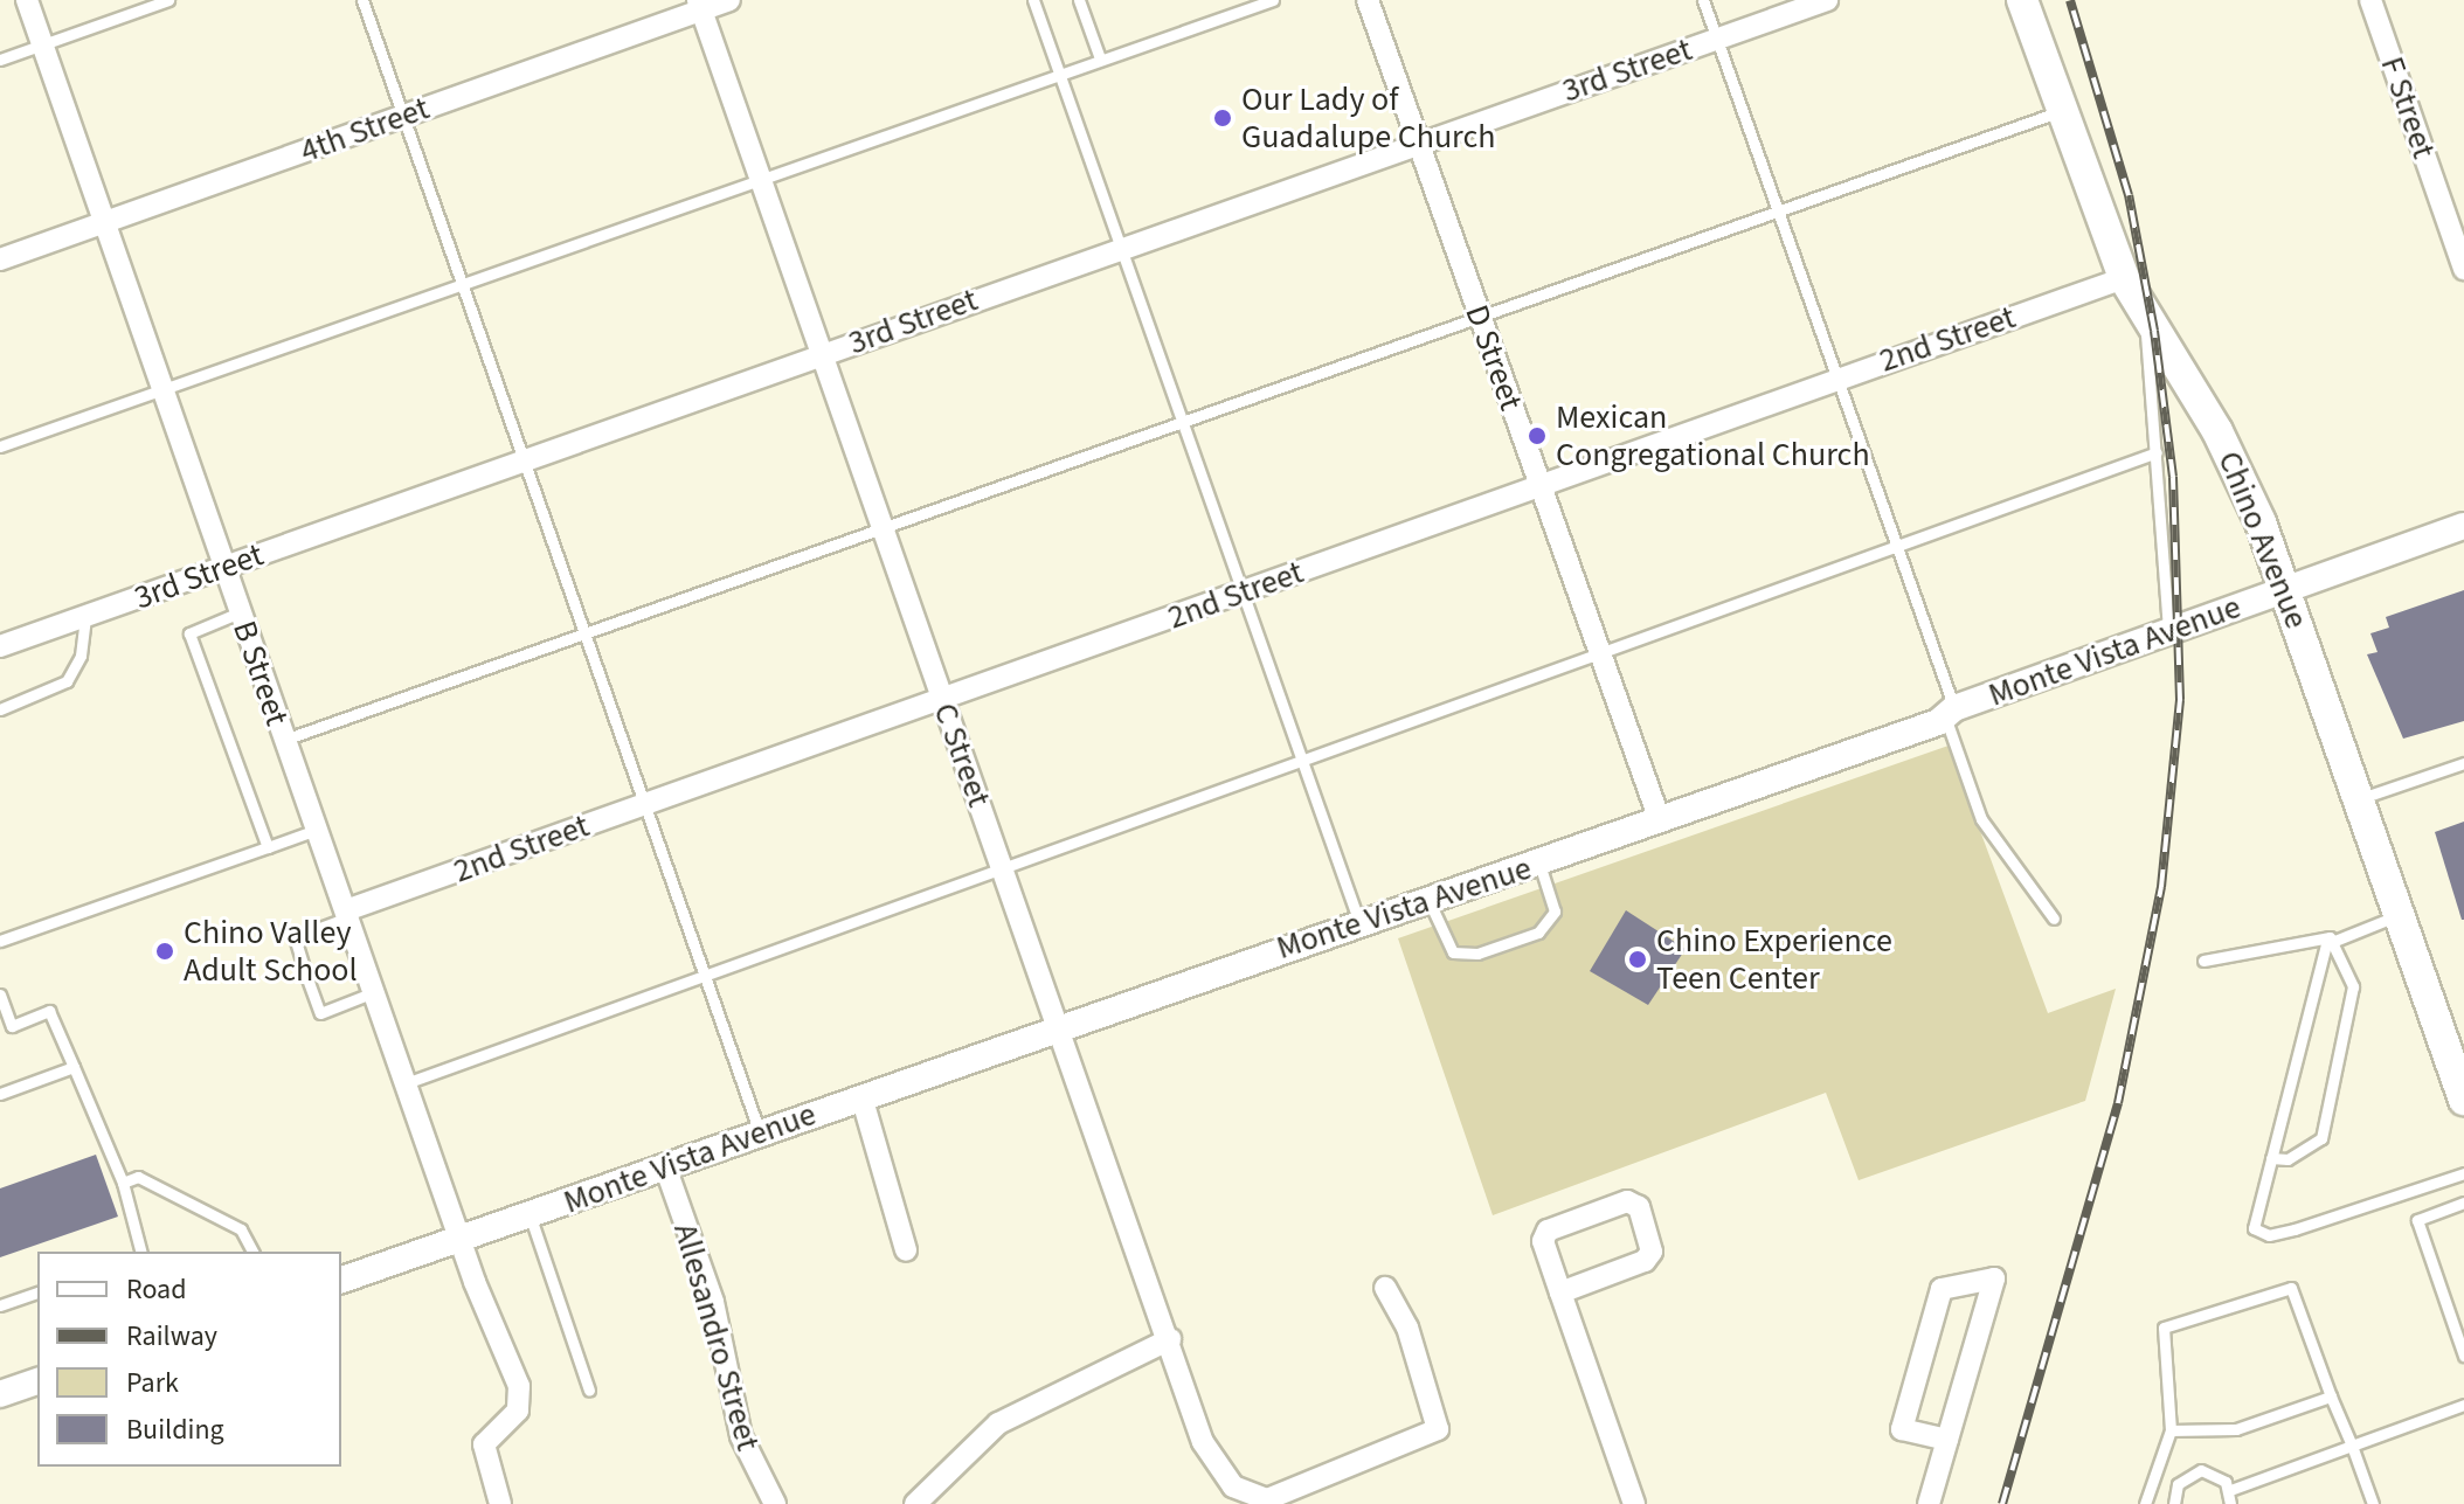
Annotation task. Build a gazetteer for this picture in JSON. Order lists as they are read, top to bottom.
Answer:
{
  "streets": {
    "main road": ["Chino Avenue"],
    "street": [
      "3rd Street",
      "F Street",
      "4th Street",
      "2nd Street",
      "D Street",
      "Monte Vista Avenue",
      "B Street",
      "C Street",
      "Allesandro Street"
    ]
  },
  "crossings": [
    ["3rd Street", "D Street"],
    ["3rd Street", "B Street"],
    ["3rd Street", "C Street"],
    ["4th Street", "B Street"],
    ["4th Street", "C Street"],
    ["2nd Street", "D Street"],
    ["2nd Street", "Chino Avenue"],
    ["2nd Street", "B Street"],
    ["2nd Street", "C Street"],
    ["D Street", "Monte Vista Avenue"],
    ["Chino Avenue", "Monte Vista Avenue"],
    ["Monte Vista Avenue", "B Street"],
    ["Monte Vista Avenue", "C Street"],
    ["Monte Vista Avenue", "Allesandro Street"]
  ],
  "places": [
    "Our Lady of Guadalupe Church",
    "Mexican Congregational Church",
    "Chino Valley Adult School",
    "Chino Experience Teen Center"
  ],
  "legend": [
    "Road",
    "Railway",
    "Park",
    "Building"
  ]
}
